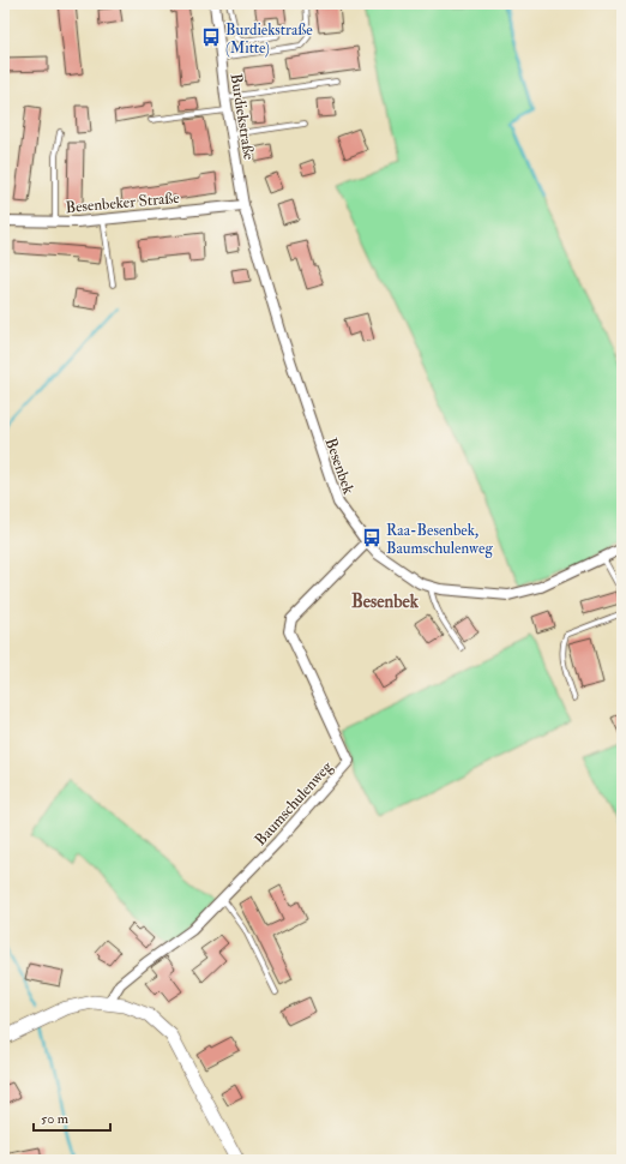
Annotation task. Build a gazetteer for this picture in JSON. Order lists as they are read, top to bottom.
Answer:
{
  "streets": {
    "street": [
      "Burdiekstraße",
      "Besenbeker Straße",
      "Besenbek",
      "Baumschulenweg"
    ]
  },
  "crossings": [
    ["Burdiekstraße", "Besenbeker Straße"],
    ["Burdiekstraße", "Besenbek"],
    ["Besenbeker Straße", "Besenbek"],
    ["Besenbek", "Baumschulenweg"]
  ],
  "districts": ["Besenbek"],
  "places": {
    "bus stop": ["Burdiekstraße (Mitte)", "Raa-Besenbek, Baumschulenweg"]
  },
  "scale_bar": "50 m"
}
